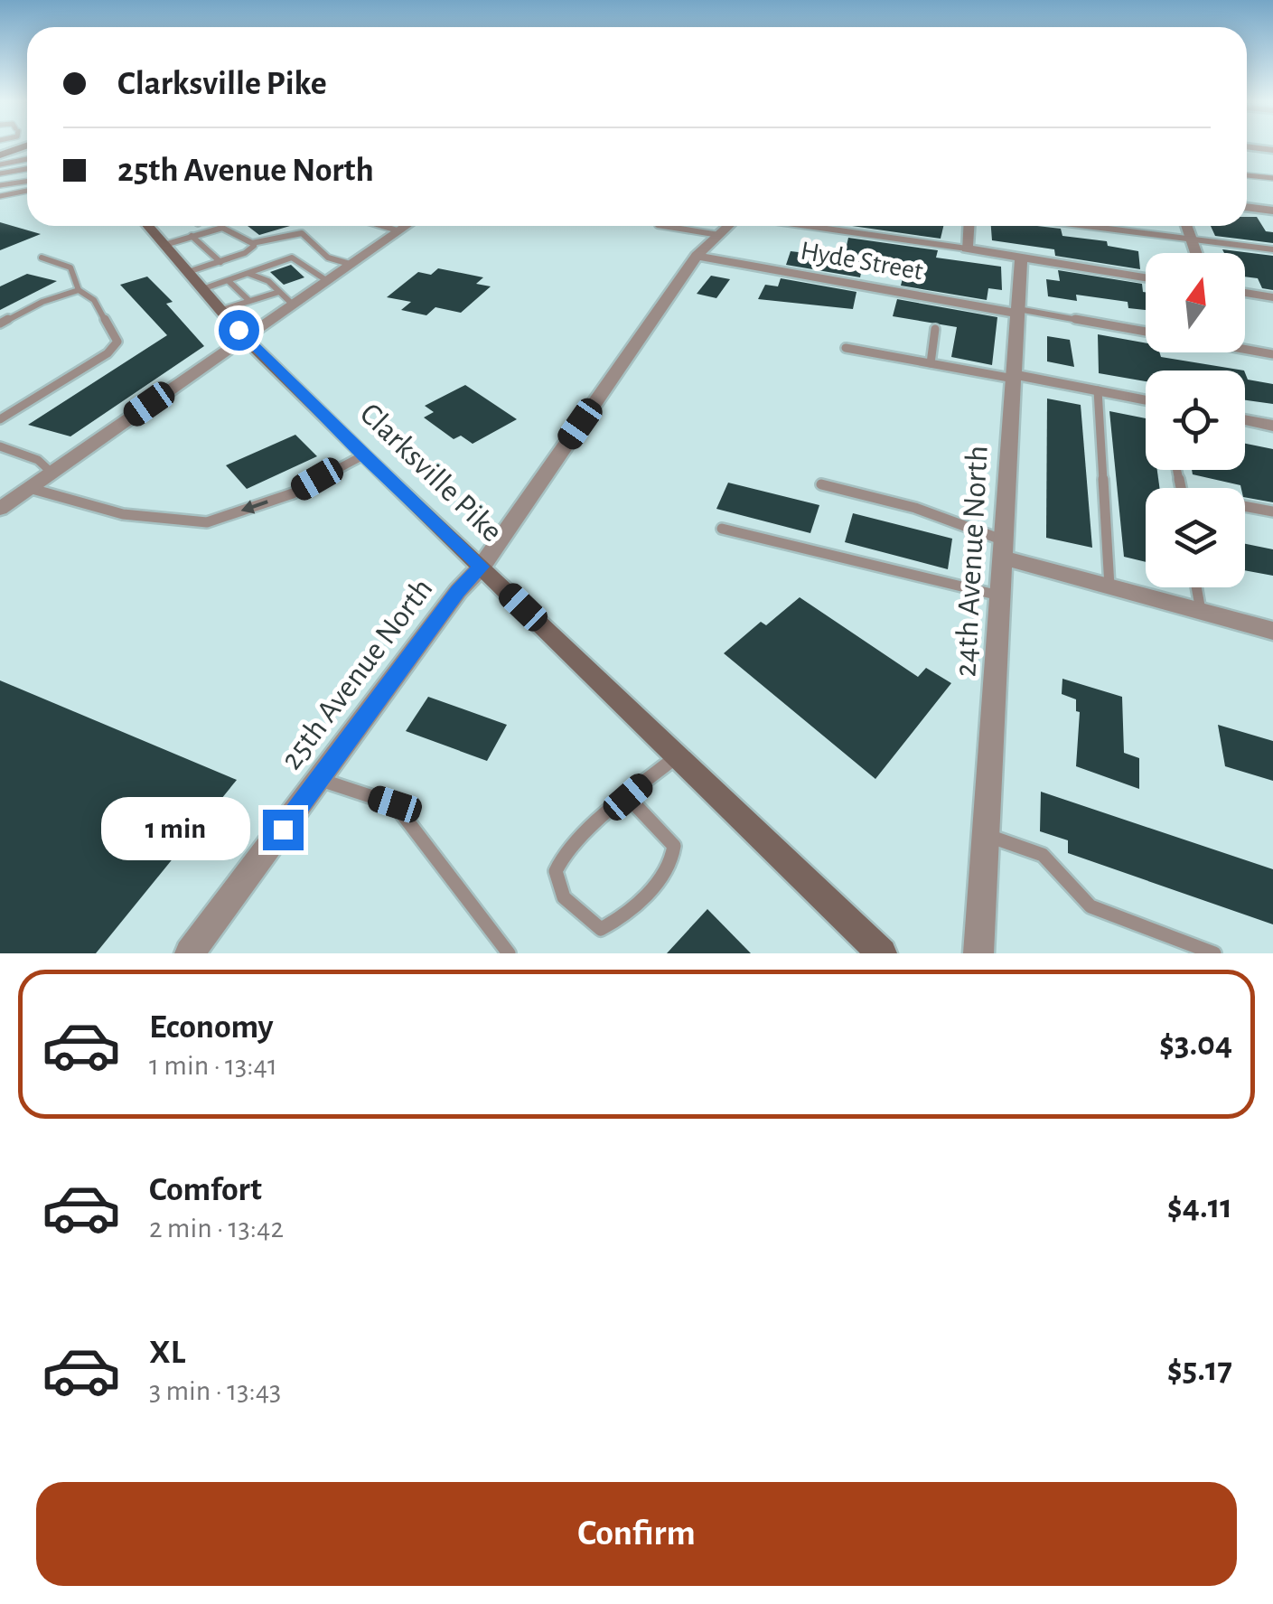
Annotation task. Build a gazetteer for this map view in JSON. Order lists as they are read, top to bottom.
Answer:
{
  "streets": {
    "main road": ["Clarksville Pike"],
    "street": ["Hyde Street", "24th Avenue North", "25th Avenue North"]
  },
  "crossings": [
    ["Hyde Street", "24th Avenue North"],
    ["Hyde Street", "25th Avenue North"],
    ["Clarksville Pike", "25th Avenue North"]
  ],
  "north": "top",
  "page": {
    "banner": ["Clarksville Pike", "25th Avenue North"],
    "bubble": "1 min",
    "list": [
      {
        "name": "Economy",
        "note": "1 min · 13:41",
        "value": "$3.04"
      },
      {
        "name": "Comfort",
        "note": "2 min · 13:42",
        "value": "$4.11"
      },
      {
        "name": "XL",
        "note": "3 min · 13:43",
        "value": "$5.17"
      }
    ],
    "buttons": "Confirm"
  }
}
